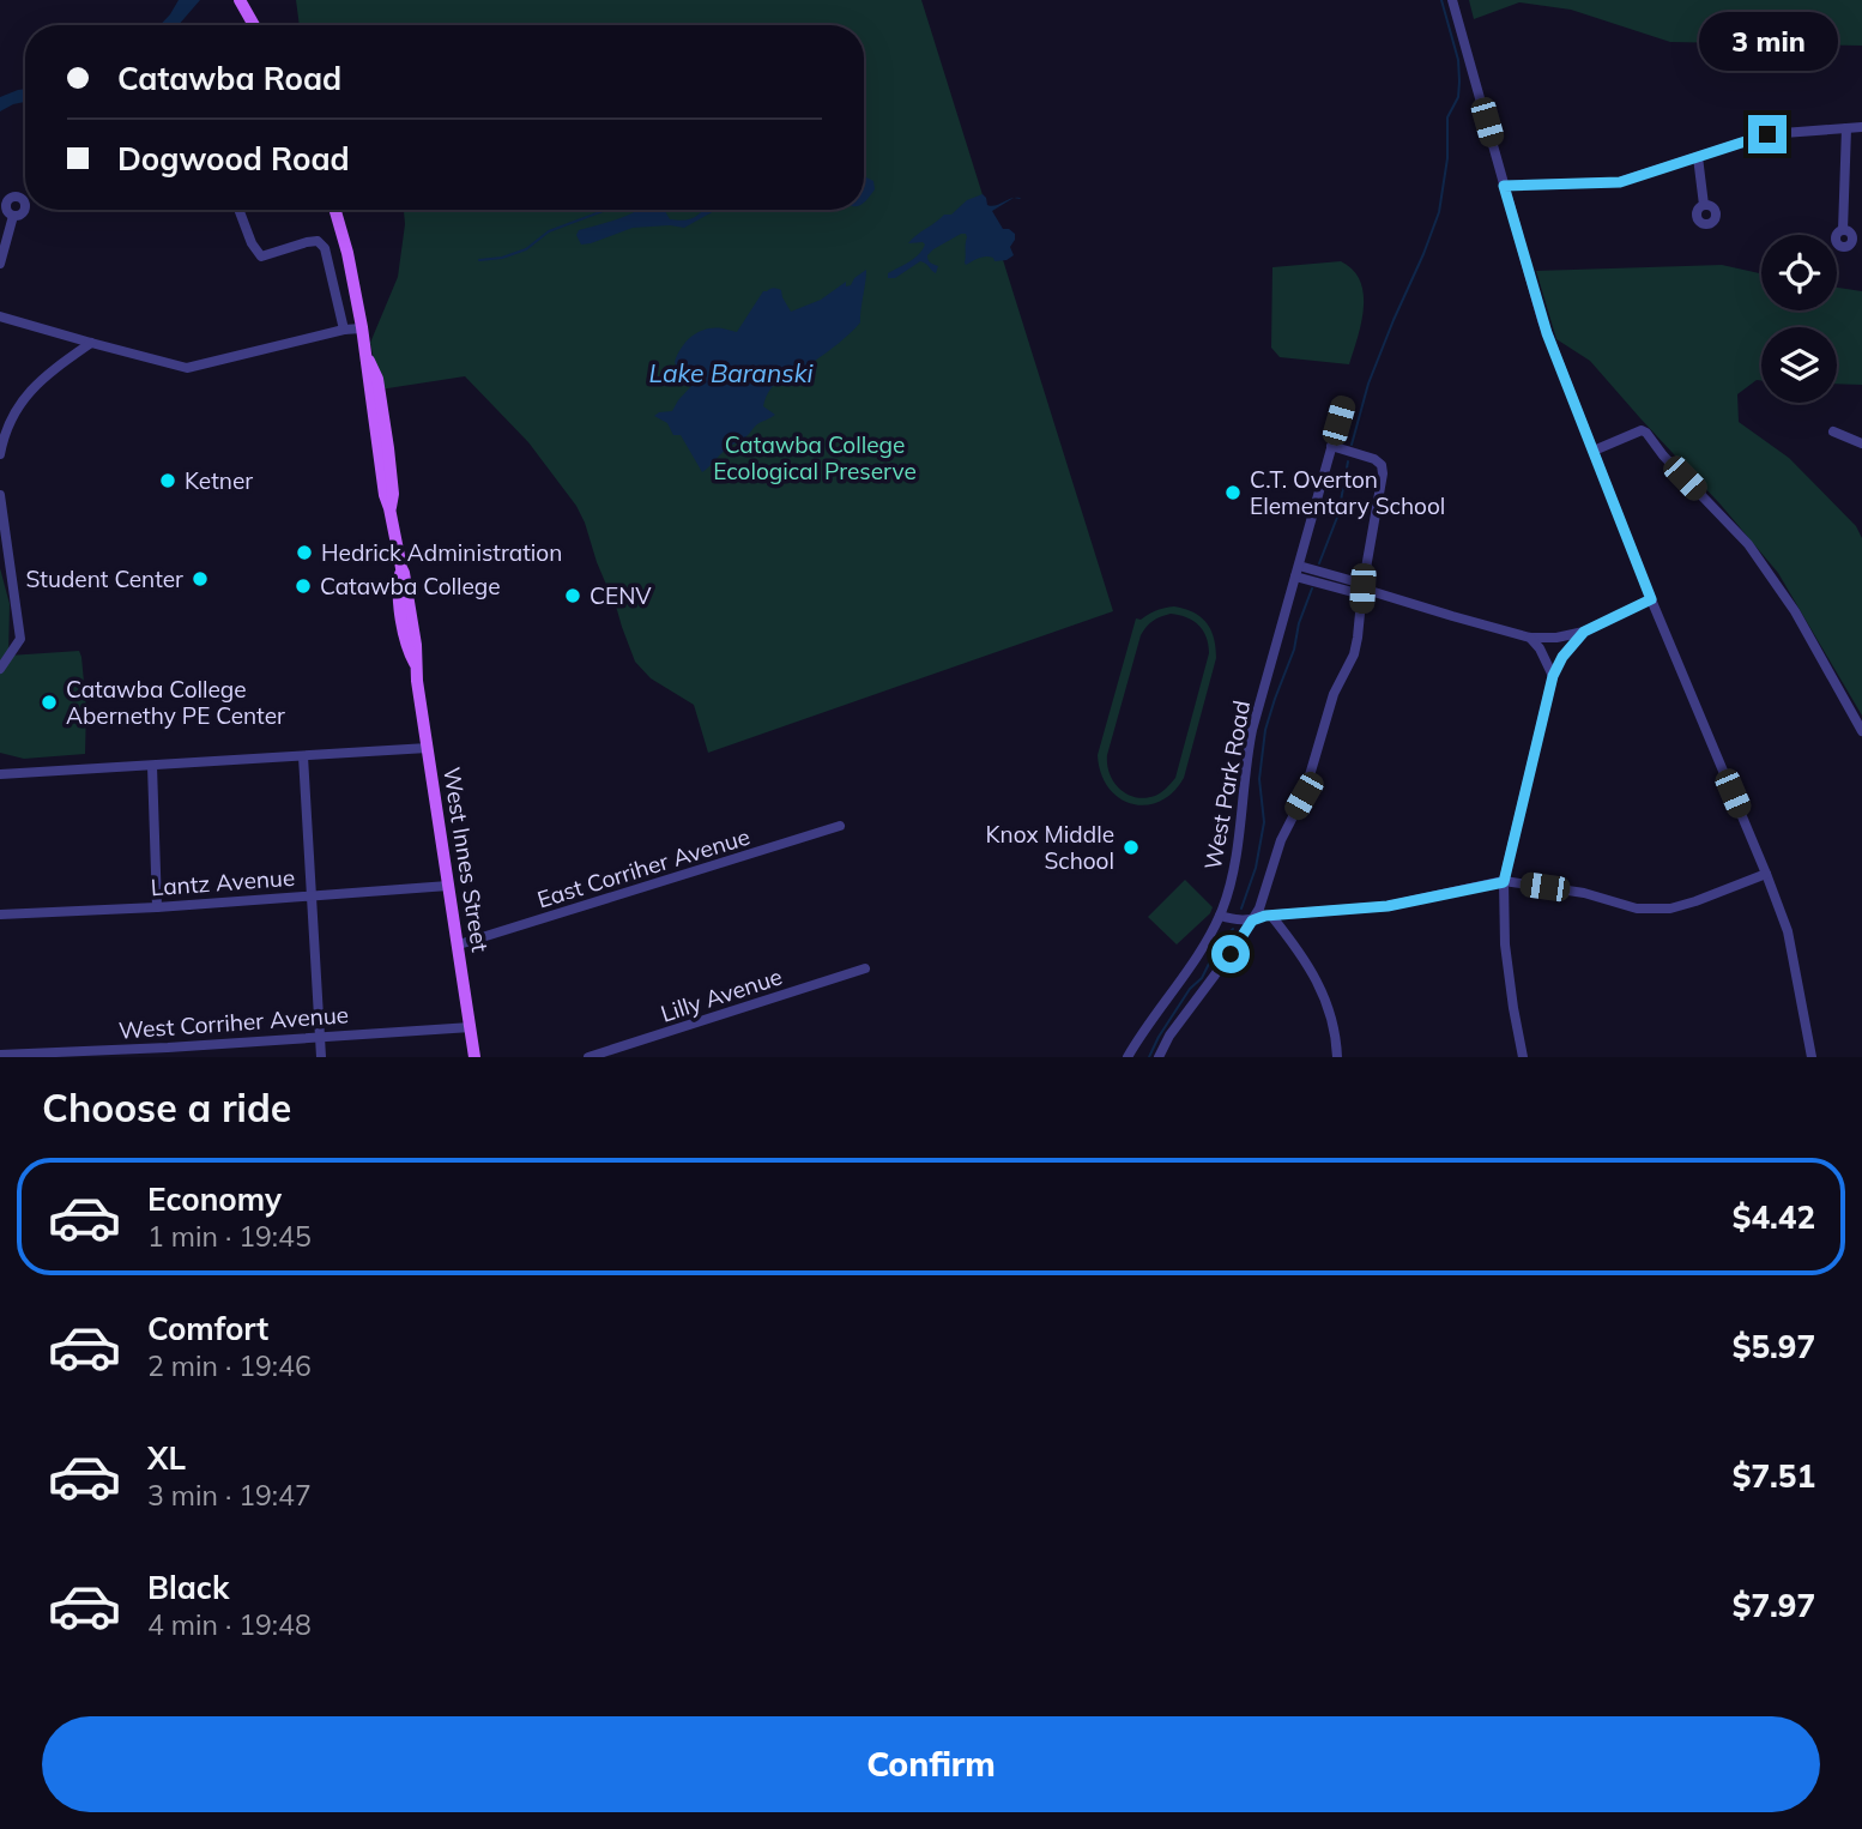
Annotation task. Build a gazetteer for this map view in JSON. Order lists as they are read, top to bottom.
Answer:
{
  "streets": {
    "main road": ["West Innes Street"],
    "street": [
      "West Park Road",
      "East Corriher Avenue",
      "Lantz Avenue",
      "Lilly Avenue",
      "West Corriher Avenue"
    ]
  },
  "crossings": [
    ["West Innes Street", "East Corriher Avenue"],
    ["West Innes Street", "Lantz Avenue"],
    ["West Innes Street", "West Corriher Avenue"]
  ],
  "water": ["Lake Baranski"],
  "parks": ["Catawba College Ecological Preserve"],
  "places": [
    "Ketner",
    "C.T. Overton Elementary School",
    "Hedrick Administration",
    "Student Center",
    "Catawba College",
    "CENV",
    "Catawba College Abernethy PE Center",
    "Knox Middle School"
  ],
  "page": {
    "bubble": "3 min",
    "banner": ["Catawba Road", "Dogwood Road"],
    "heading": "Choose a ride",
    "list": [
      {
        "name": "Economy",
        "note": "1 min · 19:45",
        "value": "$4.42"
      },
      {
        "name": "Comfort",
        "note": "2 min · 19:46",
        "value": "$5.97"
      },
      {
        "name": "XL",
        "note": "3 min · 19:47",
        "value": "$7.51"
      },
      {
        "name": "Black",
        "note": "4 min · 19:48",
        "value": "$7.97"
      }
    ],
    "buttons": "Confirm"
  }
}
